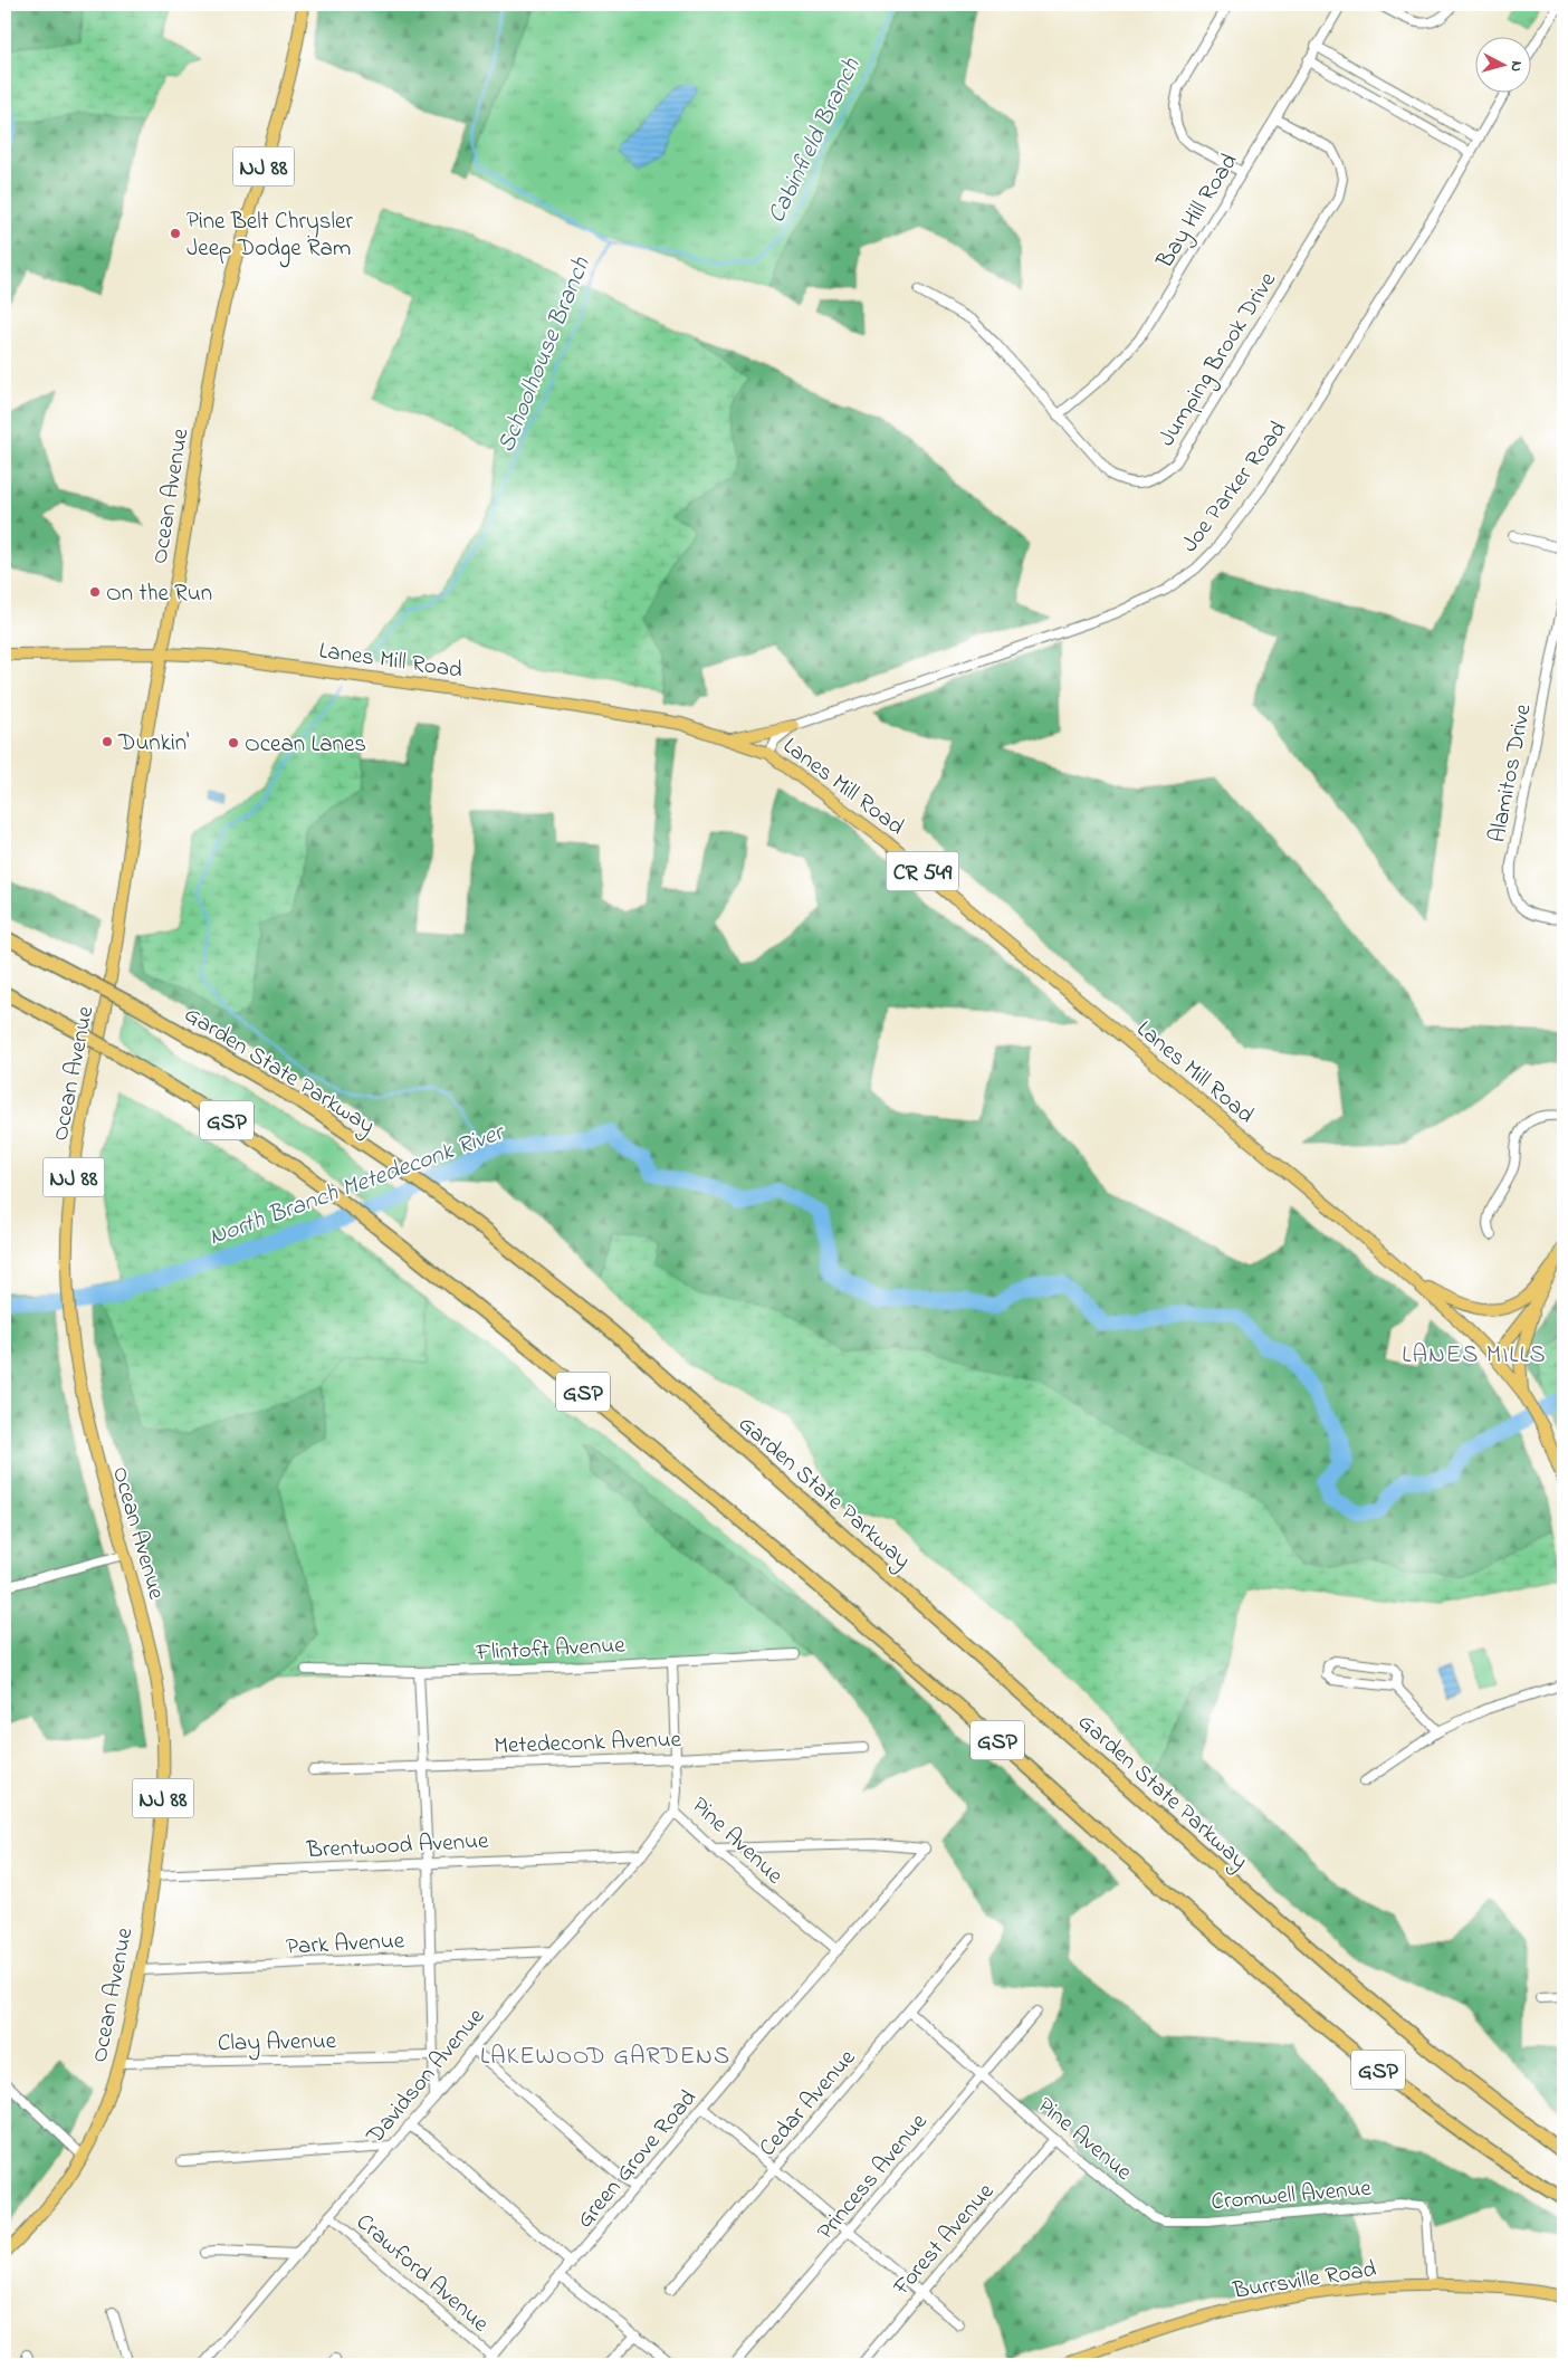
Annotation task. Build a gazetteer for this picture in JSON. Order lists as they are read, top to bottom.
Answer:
{
  "streets": {
    "highway": ["Garden State Parkway", "GSP"],
    "main road": [
      "NJ 88",
      "Ocean Avenue",
      "Lanes Mill Road",
      "CR 549",
      "Burrsville Road"
    ],
    "street": [
      "Bay Hill Road",
      "Jumping Brook Drive",
      "Joe Parker Road",
      "Alamitos Drive",
      "Flintoft Avenue",
      "Metedeconk Avenue",
      "Pine Avenue",
      "Brentwood Avenue",
      "Park Avenue",
      "Clay Avenue",
      "Davidson Avenue",
      "Cedar Avenue",
      "Green Grove Road",
      "Princess Avenue",
      "Cromwell Avenue",
      "Forest Avenue",
      "Crawford Avenue"
    ]
  },
  "crossings": [
    ["Bay Hill Road", "Jumping Brook Drive"],
    ["Joe Parker Road", "Lanes Mill Road"],
    ["Ocean Avenue", "Lanes Mill Road"],
    ["Ocean Avenue", "CR 549"],
    ["Ocean Avenue", "Brentwood Avenue"],
    ["Ocean Avenue", "Park Avenue"],
    ["Ocean Avenue", "Clay Avenue"],
    ["Lanes Mill Road", "CR 549"],
    ["Flintoft Avenue", "Pine Avenue"],
    ["Metedeconk Avenue", "Pine Avenue"],
    ["Pine Avenue", "Davidson Avenue"],
    ["Pine Avenue", "Cedar Avenue"],
    ["Pine Avenue", "Green Grove Road"],
    ["Pine Avenue", "Princess Avenue"],
    ["Pine Avenue", "Cromwell Avenue"],
    ["Pine Avenue", "Forest Avenue"],
    ["Brentwood Avenue", "Davidson Avenue"],
    ["Park Avenue", "Davidson Avenue"],
    ["Davidson Avenue", "Crawford Avenue"],
    ["Green Grove Road", "Crawford Avenue"],
    ["Cromwell Avenue", "Burrsville Road"]
  ],
  "districts": ["LANES MILLS", "LAKEWOOD GARDENS"],
  "water": ["Cabinfield Branch", "Schoolhouse Branch", "North Branch Metedeconk River"],
  "places": [
    "Pine Belt Chrysler Jeep Dodge Ram",
    "On the Run",
    "Dunkin'",
    "Ocean Lanes"
  ],
  "north": "right"
}
